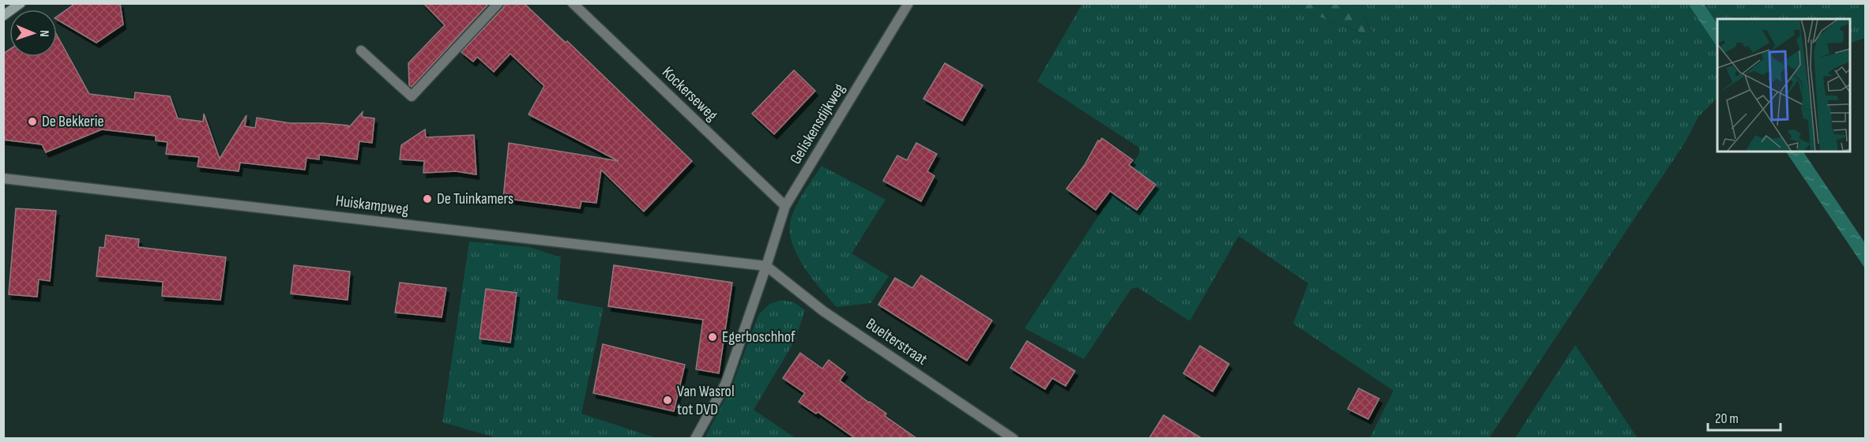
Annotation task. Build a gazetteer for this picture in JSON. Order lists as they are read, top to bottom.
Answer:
{
  "streets": {
    "street": [
      "Kockerseweg",
      "Geliskensdijkweg",
      "Huiskampweg",
      "Buelterstraat"
    ]
  },
  "crossings": [
    ["Kockerseweg", "Geliskensdijkweg"],
    ["Geliskensdijkweg", "Huiskampweg"],
    ["Geliskensdijkweg", "Buelterstraat"],
    ["Huiskampweg", "Buelterstraat"]
  ],
  "places": [
    "De Bekkerie",
    "De Tuinkamers",
    "Egerboschhof",
    "Van Wasrol tot DVD"
  ],
  "scale_bar": "20 m",
  "north": "right"
}
